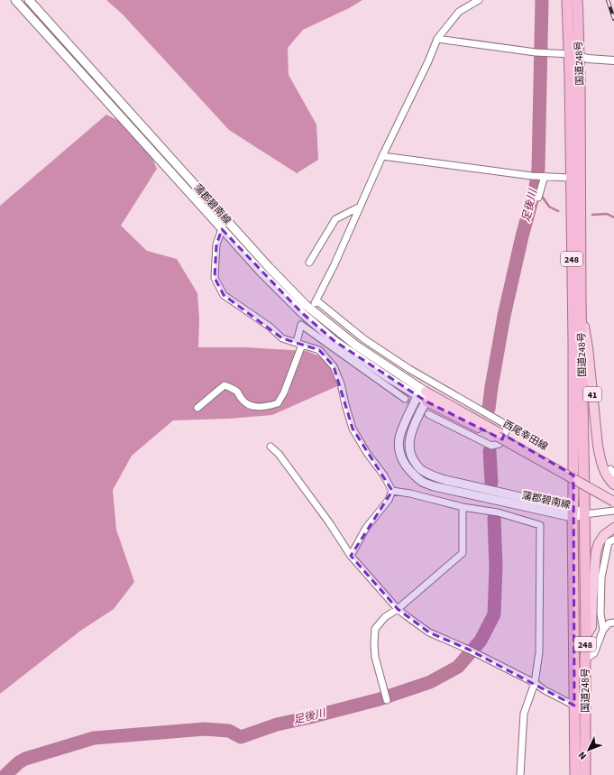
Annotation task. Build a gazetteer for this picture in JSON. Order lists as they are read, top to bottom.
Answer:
{
  "streets": {
    "highway": ["国道248号", "248"],
    "main road": ["蒲郡碧南線", "41", "西尾幸田線"]
  },
  "crossings": [
    ["国道248号", "蒲郡碧南線"],
    ["国道248号", "41"],
    ["蒲郡碧南線", "西尾幸田線"]
  ],
  "water": ["足後川"],
  "north": "bottom left"
}
